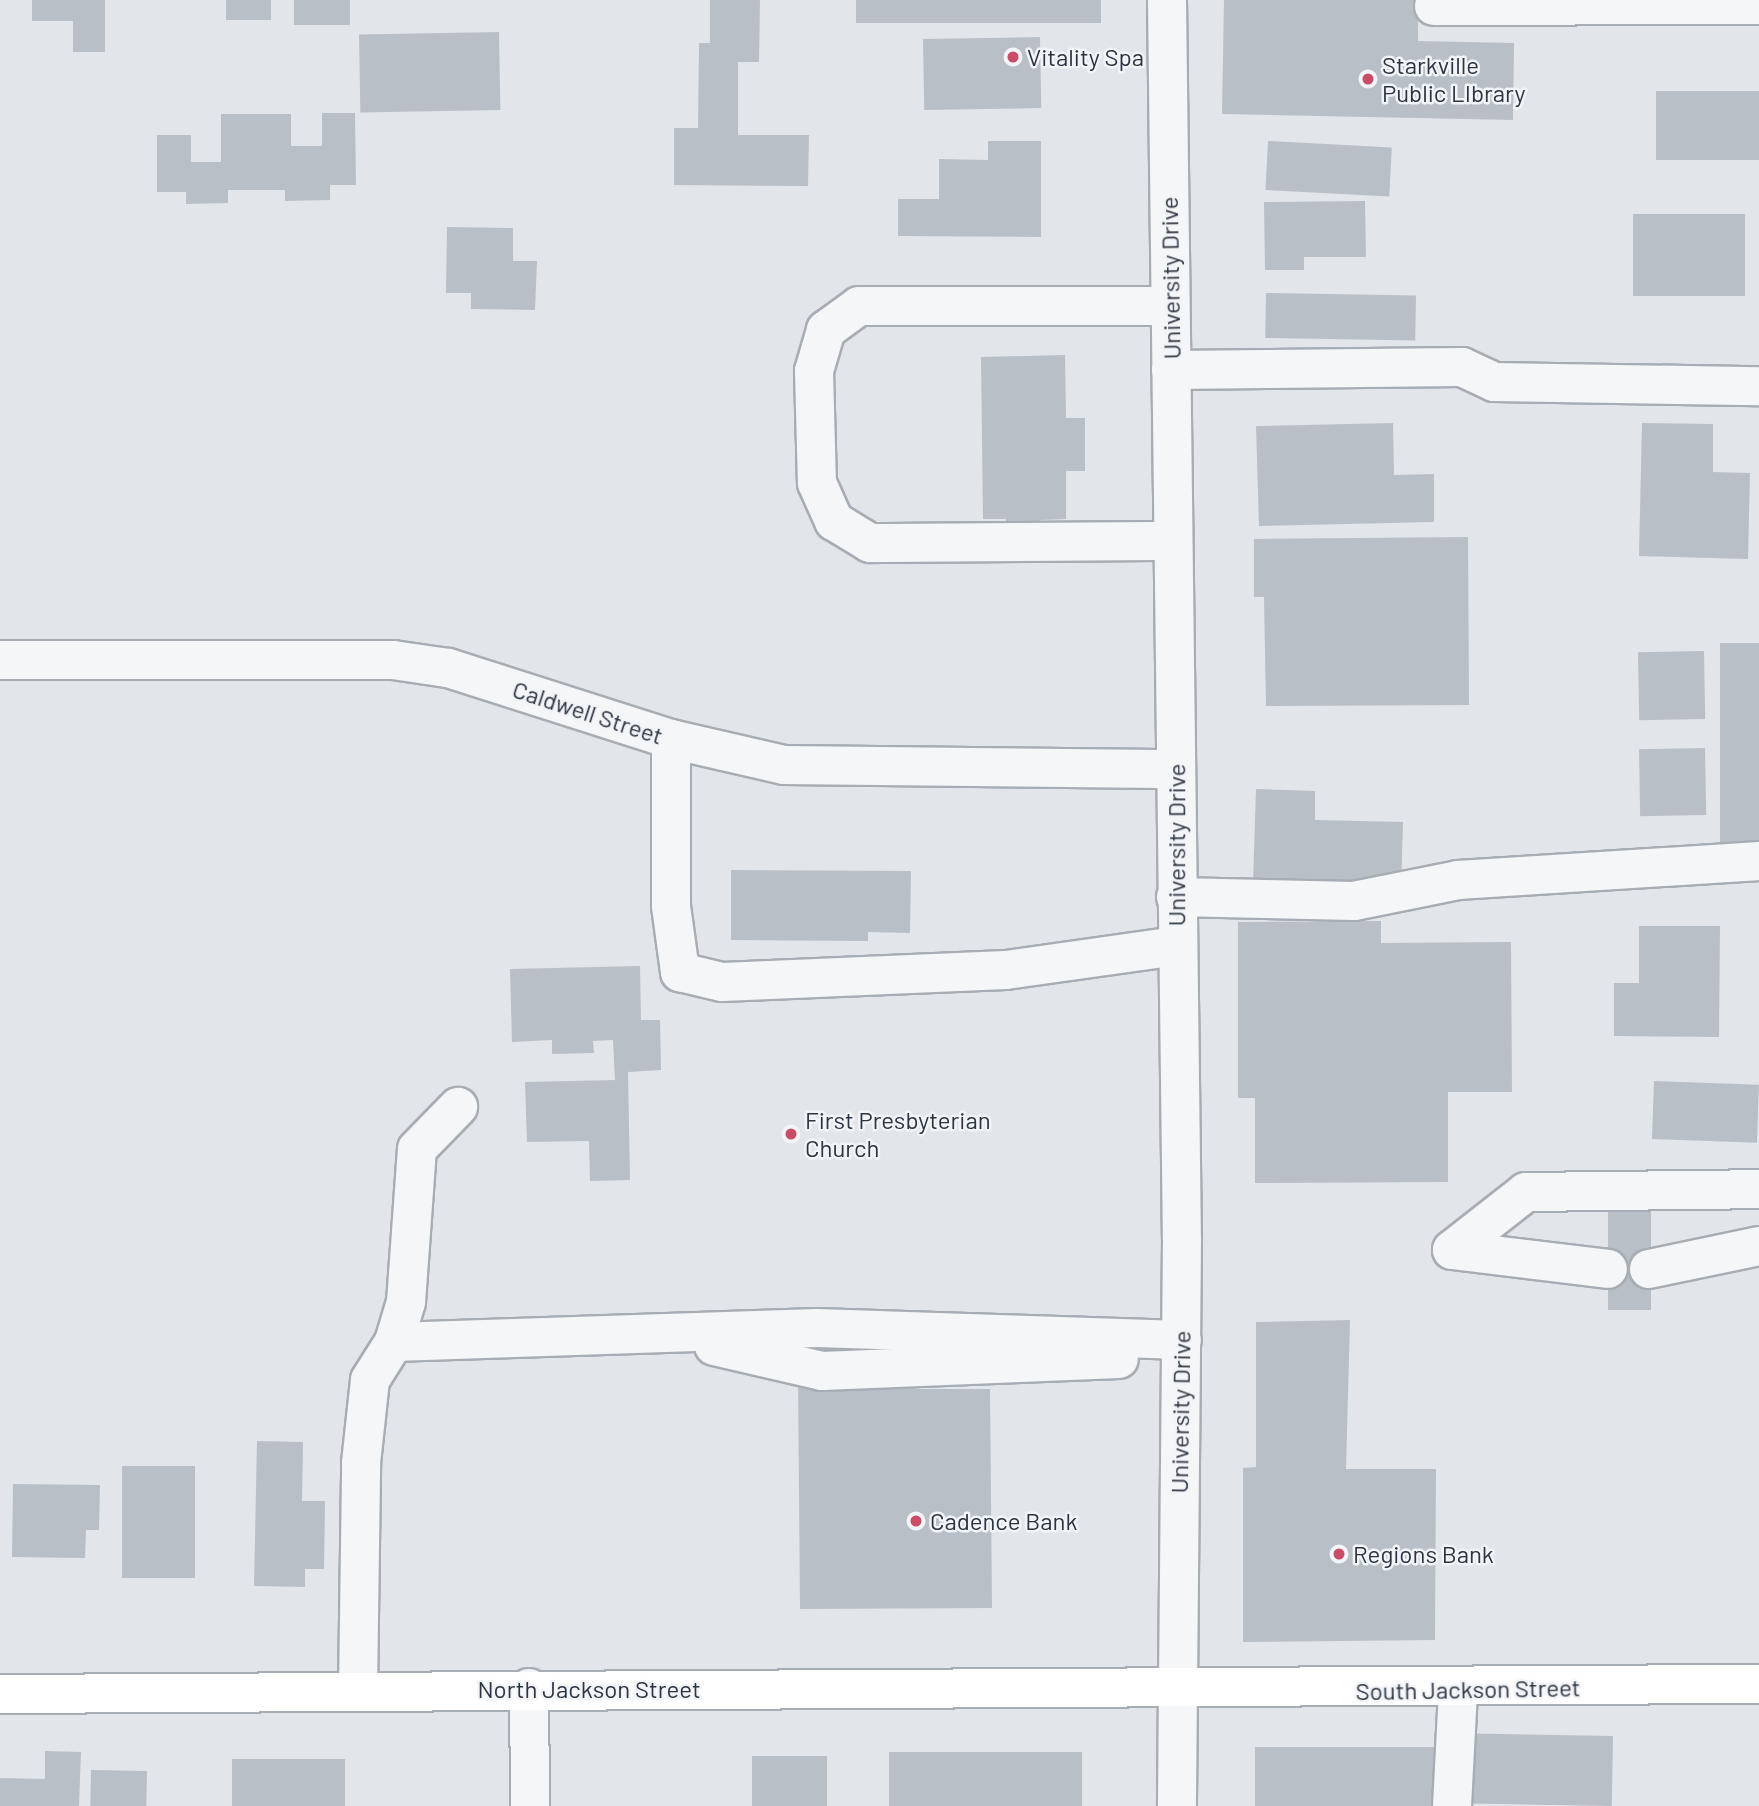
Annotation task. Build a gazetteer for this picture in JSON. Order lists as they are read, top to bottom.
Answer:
{
  "streets": {
    "main road": ["North Jackson Street", "South Jackson Street"],
    "street": ["University Drive", "Caldwell Street"]
  },
  "crossings": [
    ["University Drive", "Caldwell Street"],
    ["University Drive", "North Jackson Street"],
    ["University Drive", "South Jackson Street"],
    ["North Jackson Street", "South Jackson Street"]
  ],
  "places": [
    "Vitality Spa",
    "Starkville Public LIbrary",
    "First Presbyterian Church",
    "Cadence Bank",
    "Regions Bank"
  ]
}
